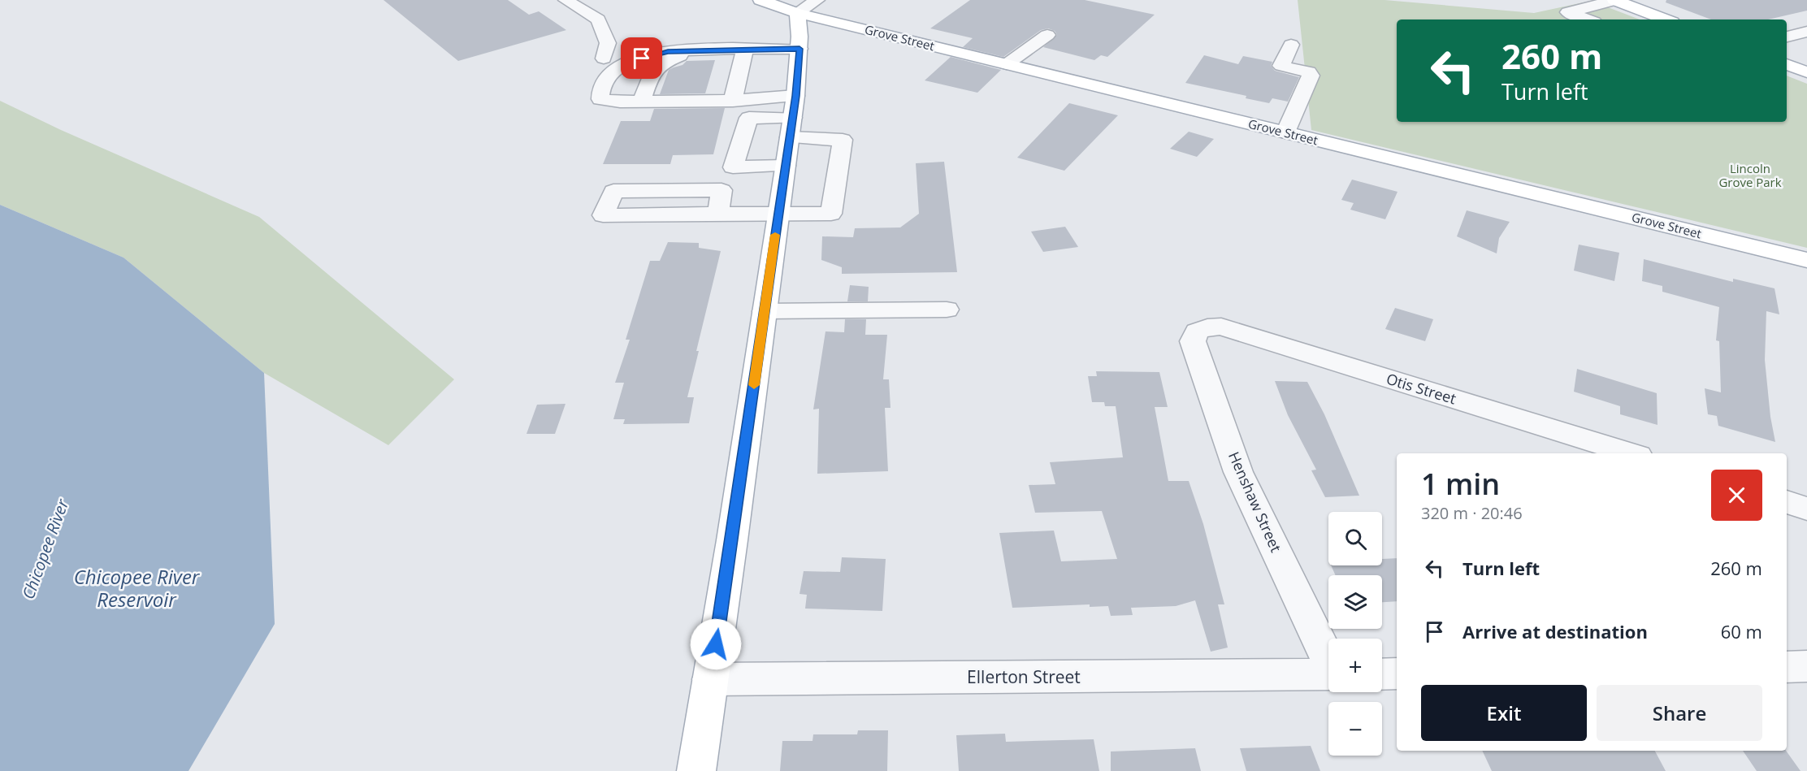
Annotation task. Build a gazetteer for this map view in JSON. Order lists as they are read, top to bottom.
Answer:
{
  "streets": {
    "main road": ["Grove Street"],
    "street": ["Otis Street", "Henshaw Street", "Ellerton Street"]
  },
  "crossings": [
    ["Otis Street", "Henshaw Street"]
  ],
  "water": ["Chicopee River", "Chicopee River Reservoir"],
  "parks": ["Lincoln Grove Park"],
  "page": {
    "turn": ["260 m", "Turn left"],
    "heading": ["1 min", "320 m · 20:46"],
    "map_buttons": ["+", "−"],
    "list": [
      {
        "name": "Turn left",
        "value": "260 m"
      },
      {
        "name": "Arrive at destination",
        "value": "60 m"
      }
    ],
    "buttons": ["Exit", "Share"]
  }
}
